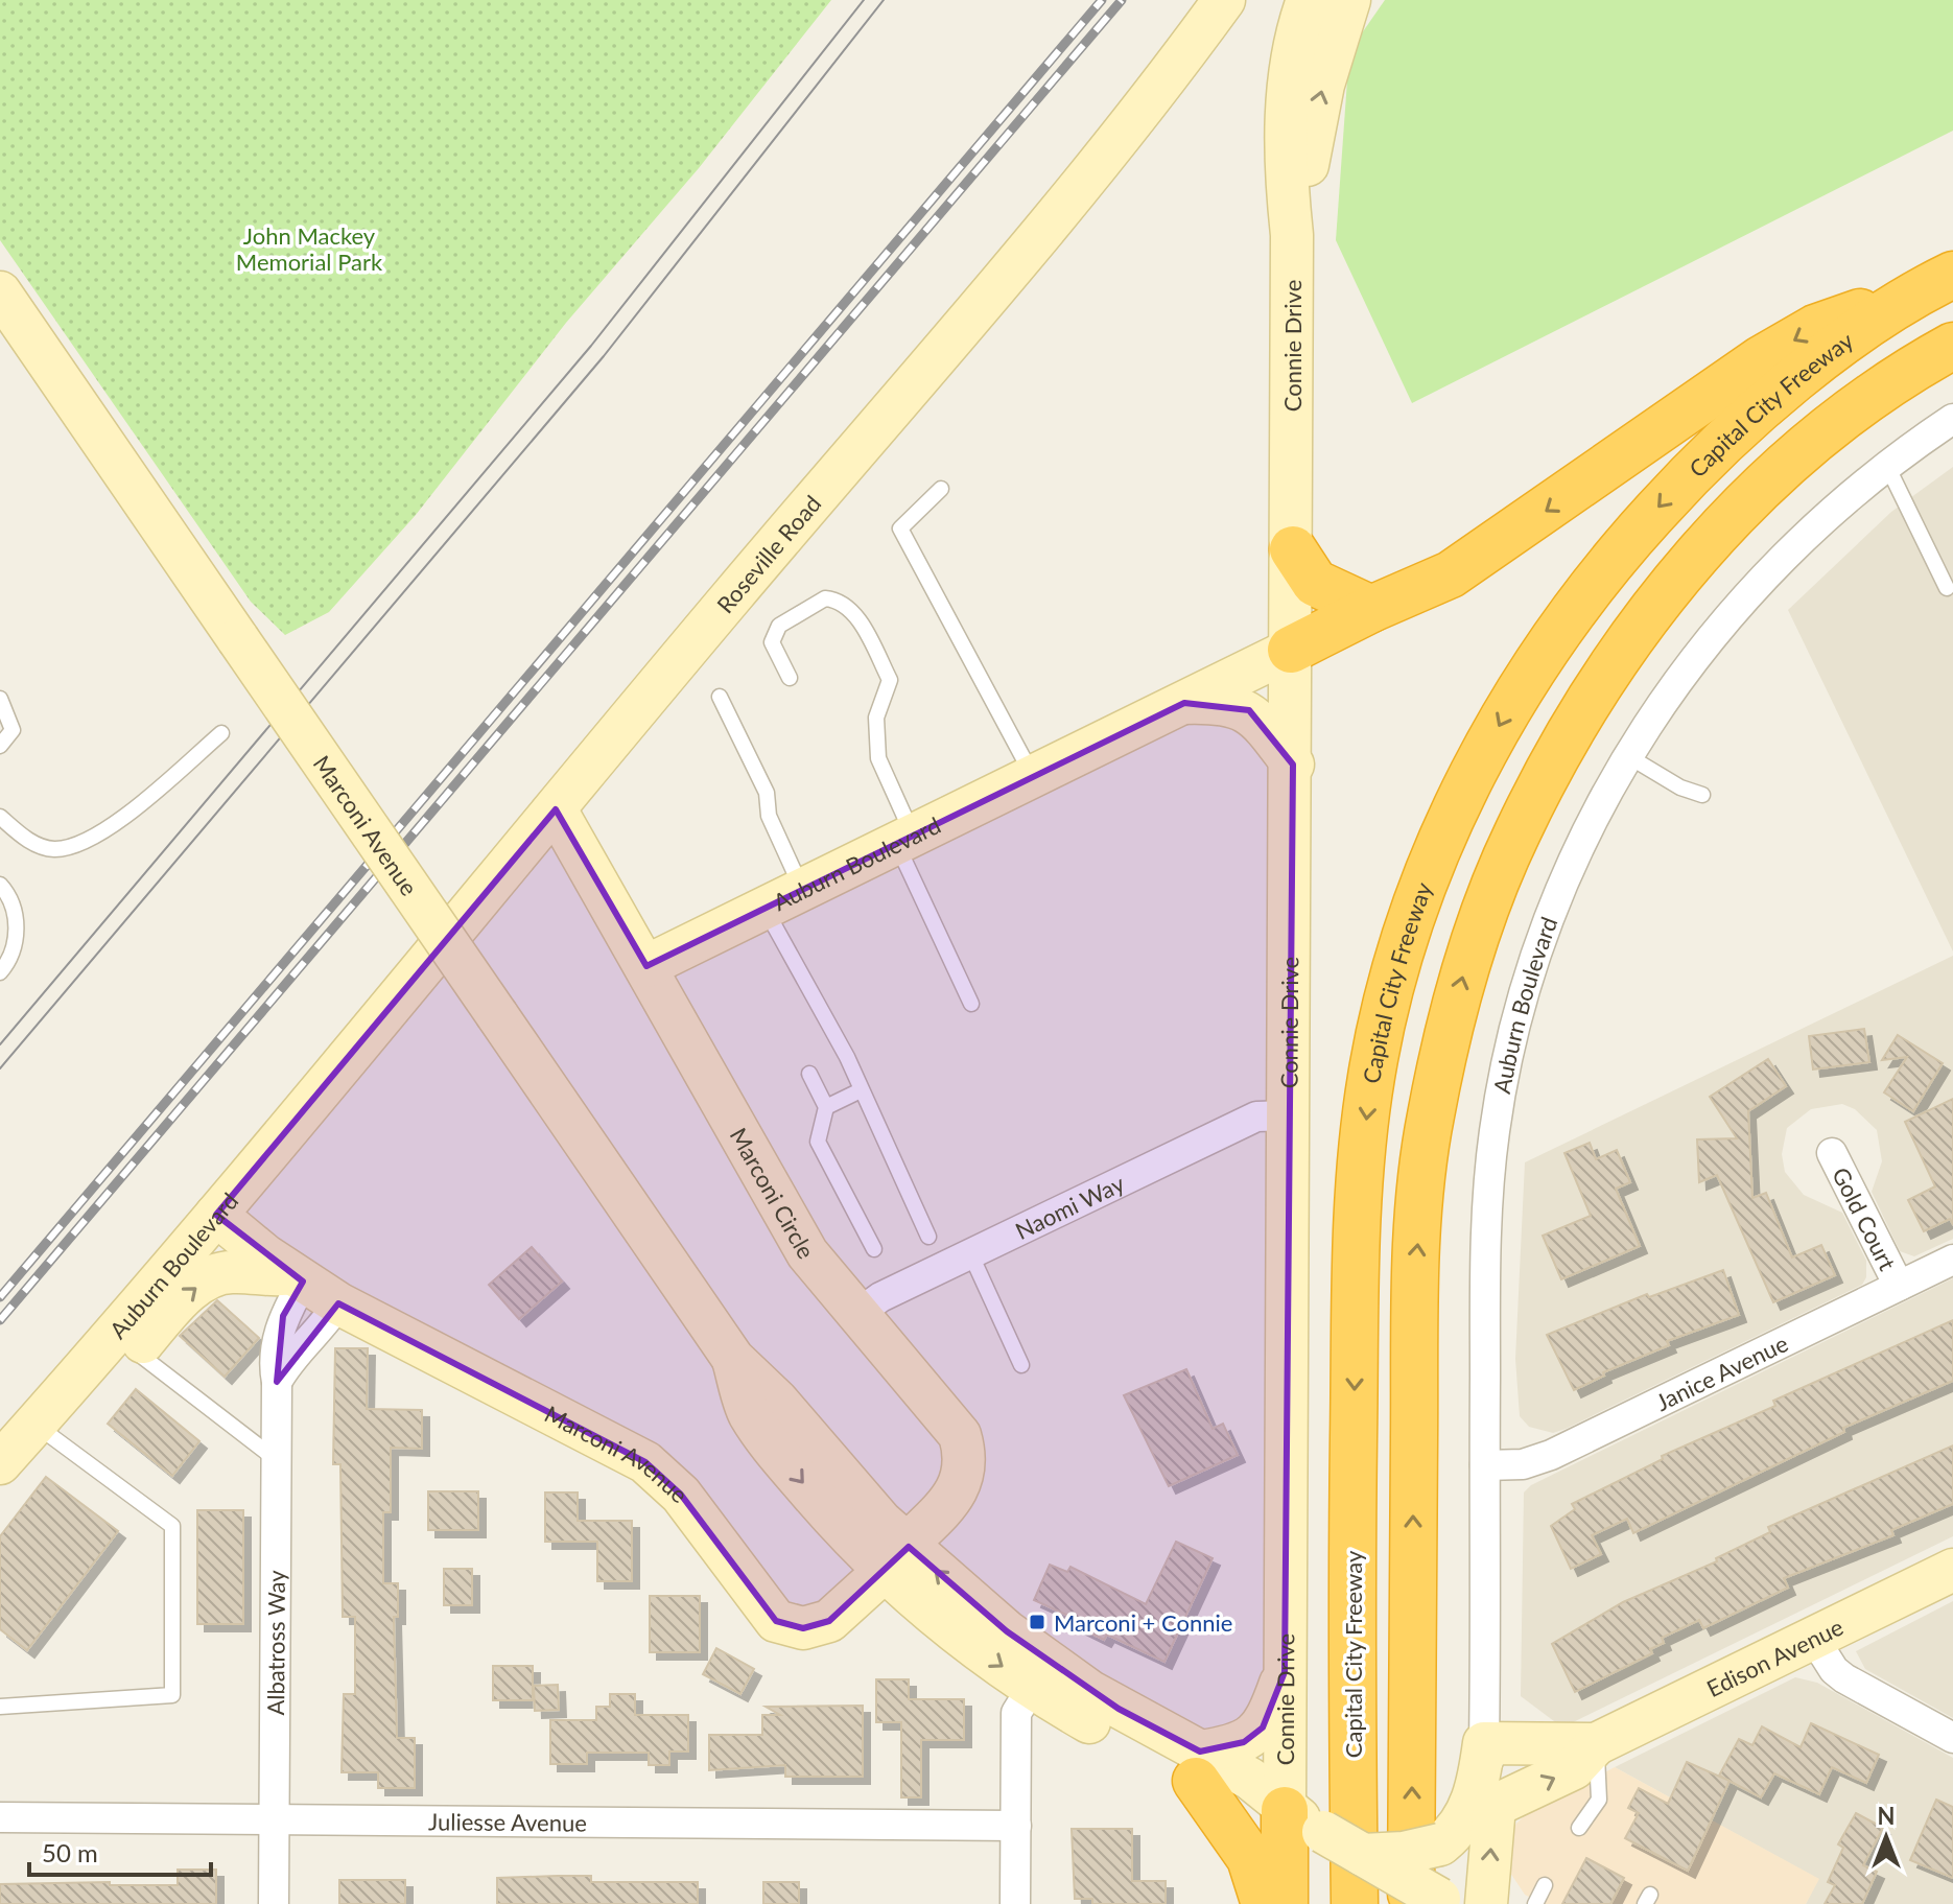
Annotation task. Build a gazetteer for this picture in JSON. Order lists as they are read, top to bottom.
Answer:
{
  "streets": {
    "highway": ["Capital City Freeway"],
    "street": [
      "Connie Drive",
      "Roseville Road",
      "Marconi Avenue",
      "Auburn Boulevard",
      "Marconi Circle",
      "Naomi Way",
      "Gold Court",
      "Janice Avenue",
      "Albatross Way",
      "Edison Avenue",
      "Juliesse Avenue"
    ]
  },
  "crossings": [
    ["Connie Drive", "Marconi Avenue"],
    ["Connie Drive", "Auburn Boulevard"],
    ["Connie Drive", "Naomi Way"],
    ["Roseville Road", "Auburn Boulevard"],
    ["Roseville Road", "Marconi Circle"],
    ["Marconi Avenue", "Auburn Boulevard"],
    ["Marconi Avenue", "Marconi Circle"],
    ["Marconi Avenue", "Albatross Way"],
    ["Auburn Boulevard", "Marconi Circle"],
    ["Auburn Boulevard", "Janice Avenue"],
    ["Auburn Boulevard", "Edison Avenue"],
    ["Marconi Circle", "Naomi Way"],
    ["Gold Court", "Janice Avenue"],
    ["Albatross Way", "Juliesse Avenue"]
  ],
  "parks": ["John Mackey Memorial Park"],
  "places": {
    "transit": ["Marconi + Connie"]
  },
  "scale_bar": "50 m",
  "north": "top"
}
